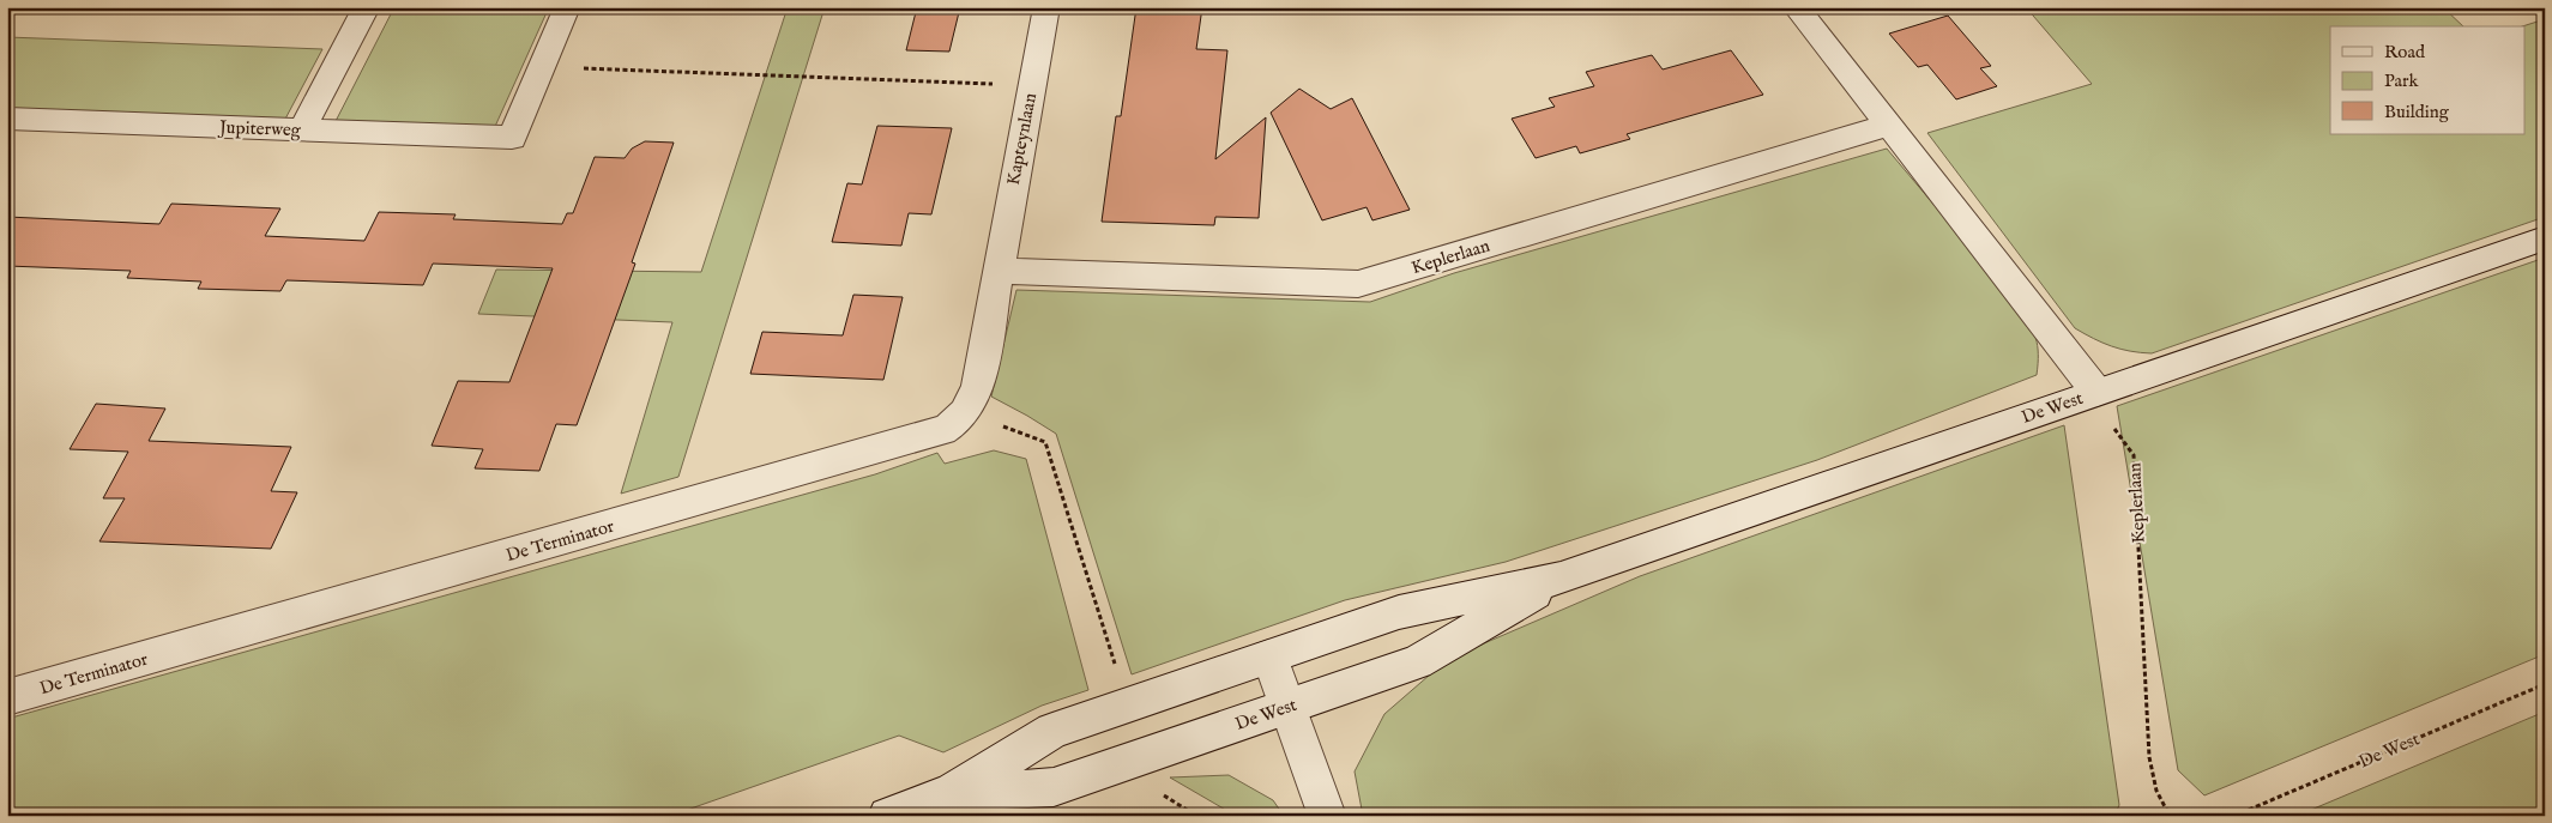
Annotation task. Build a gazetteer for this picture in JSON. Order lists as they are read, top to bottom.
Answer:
{
  "streets": {
    "street": [
      "Jupiterweg",
      "Kapteynlaan",
      "Keplerlaan",
      "De West",
      "De Terminator"
    ]
  },
  "crossings": [
    ["Kapteynlaan", "Keplerlaan"],
    ["Kapteynlaan", "De Terminator"],
    ["Keplerlaan", "De West"],
    ["Keplerlaan", "De Terminator"]
  ],
  "legend": ["Road", "Park", "Building"]
}
